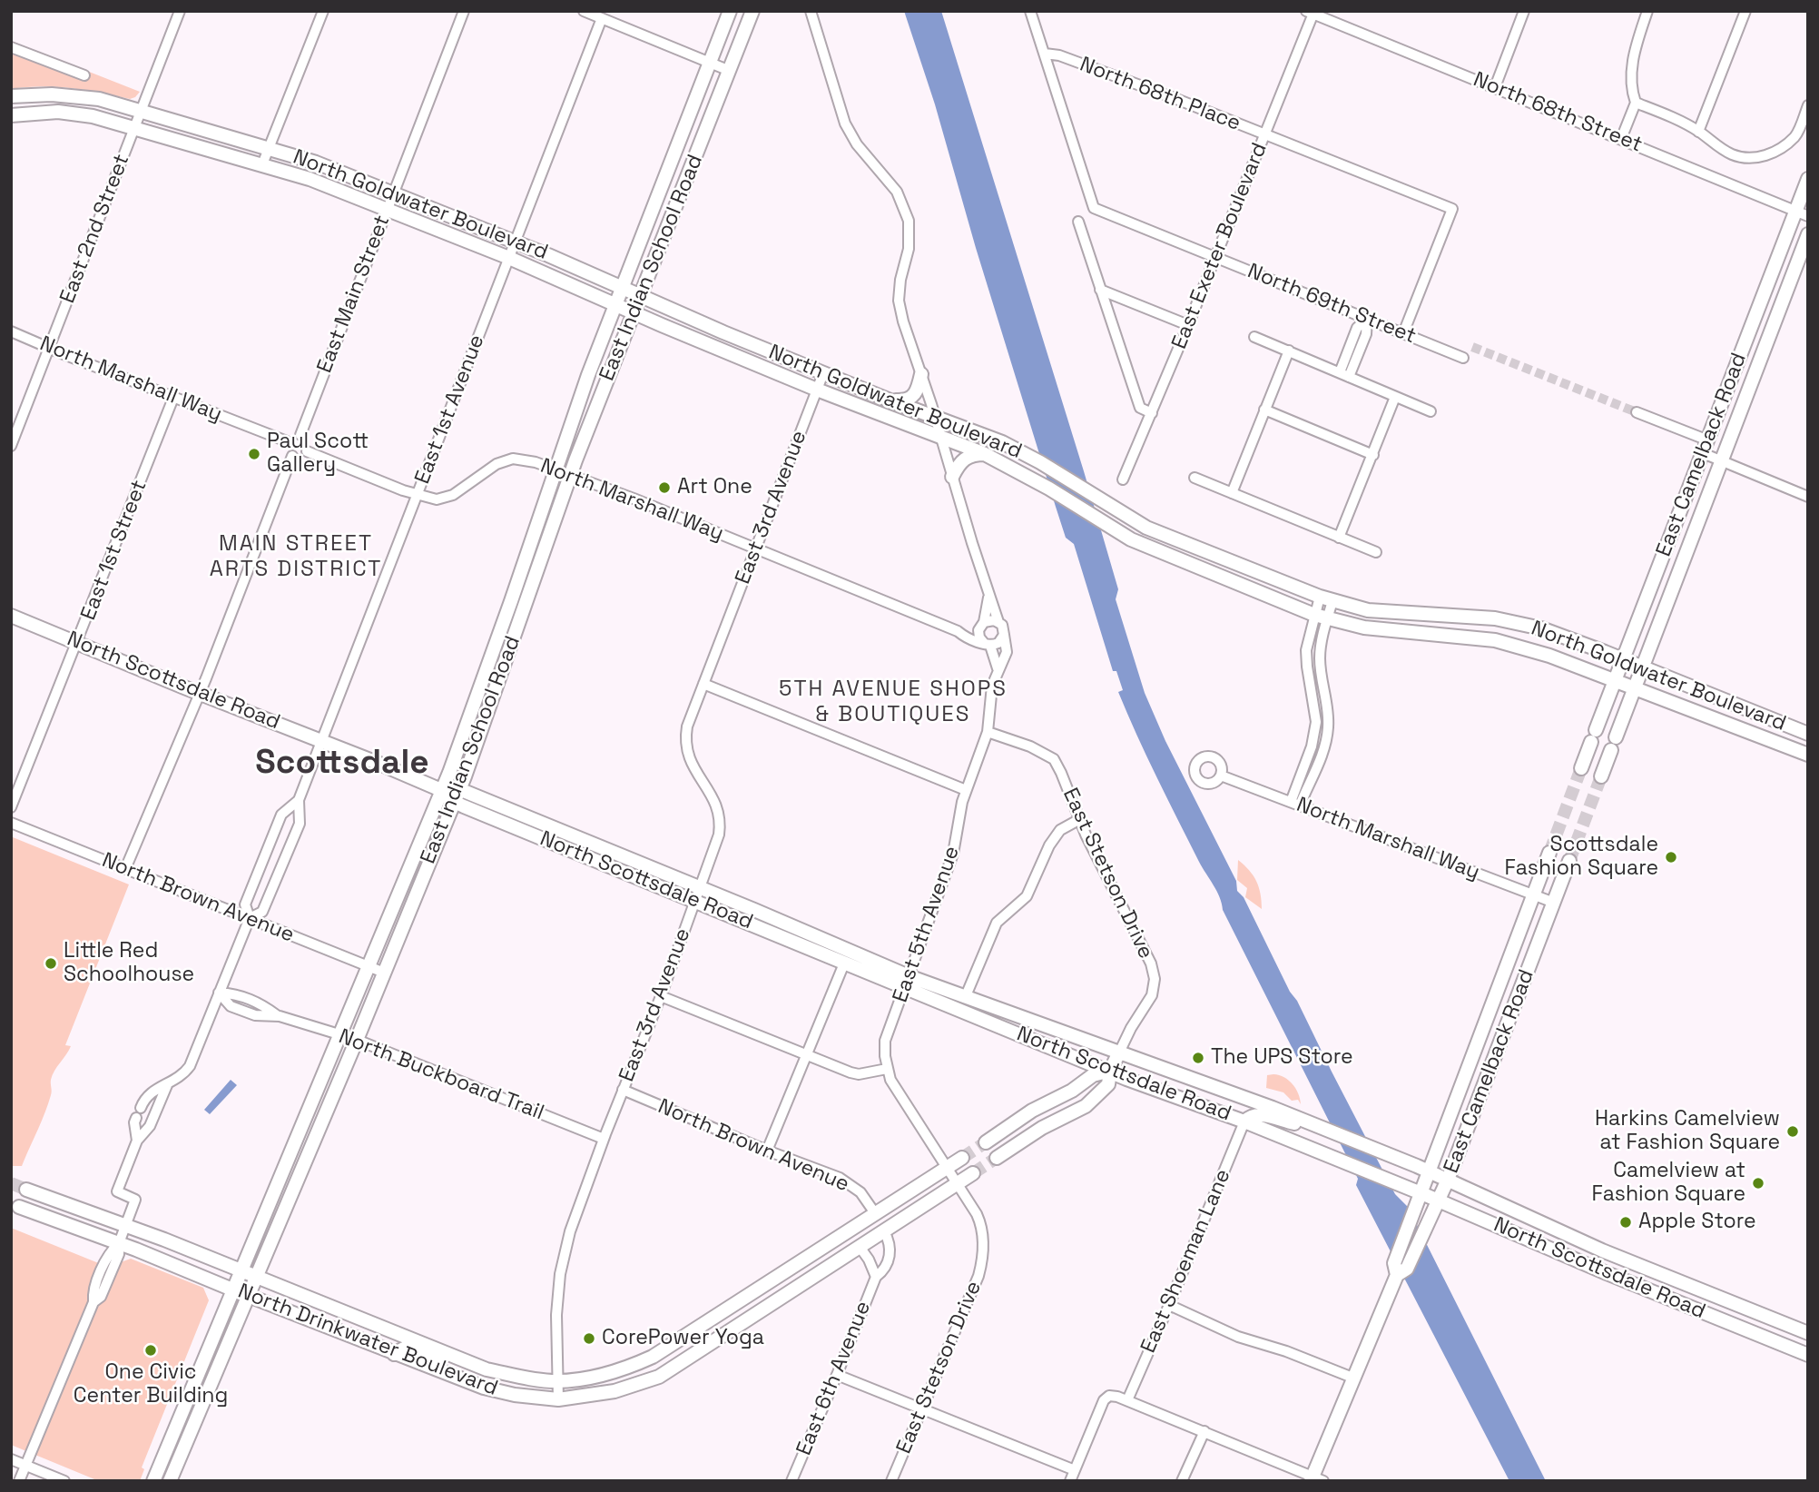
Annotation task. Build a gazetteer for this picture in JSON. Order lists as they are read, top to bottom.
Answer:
{
  "streets": {
    "main road": [
      "North Goldwater Boulevard",
      "East Indian School Road",
      "East Camelback Road",
      "North Scottsdale Road",
      "North Drinkwater Boulevard"
    ],
    "street": [
      "North 68th Place",
      "North 68th Street",
      "East 2nd Street",
      "East Exeter Boulevard",
      "East Main Street",
      "North 69th Street",
      "North Marshall Way",
      "East 1st Avenue",
      "East 3rd Avenue",
      "East 1st Street",
      "East Stetson Drive",
      "North Brown Avenue",
      "East 5th Avenue",
      "North Buckboard Trail",
      "East Shoeman Lane",
      "East 6th Avenue"
    ]
  },
  "crossings": [
    ["North 68th Place", "East Exeter Boulevard"],
    ["North 68th Place", "North 69th Street"],
    ["North 68th Street", "East Exeter Boulevard"],
    ["North 68th Street", "East Camelback Road"],
    ["North Goldwater Boulevard", "East 2nd Street"],
    ["North Goldwater Boulevard", "East Indian School Road"],
    ["North Goldwater Boulevard", "East Main Street"],
    ["North Goldwater Boulevard", "East 1st Avenue"],
    ["North Goldwater Boulevard", "East Camelback Road"],
    ["North Goldwater Boulevard", "East 3rd Avenue"],
    ["East 2nd Street", "North Marshall Way"],
    ["East Exeter Boulevard", "North 69th Street"],
    ["East Indian School Road", "North Marshall Way"],
    ["East Indian School Road", "North Scottsdale Road"],
    ["East Indian School Road", "North Brown Avenue"],
    ["East Indian School Road", "North Buckboard Trail"],
    ["East Indian School Road", "North Drinkwater Boulevard"],
    ["East Main Street", "North Marshall Way"],
    ["North Marshall Way", "East 1st Avenue"],
    ["North Marshall Way", "East Camelback Road"],
    ["North Marshall Way", "East 3rd Avenue"],
    ["North Marshall Way", "East 1st Street"],
    ["North Marshall Way", "East 5th Avenue"],
    ["East 1st Avenue", "North Scottsdale Road"],
    ["East 1st Avenue", "North Brown Avenue"],
    ["East 1st Avenue", "North Buckboard Trail"],
    ["East 1st Avenue", "North Drinkwater Boulevard"],
    ["East Camelback Road", "North Scottsdale Road"],
    ["East 3rd Avenue", "North Scottsdale Road"],
    ["East 3rd Avenue", "North Brown Avenue"],
    ["East 3rd Avenue", "North Buckboard Trail"],
    ["East 3rd Avenue", "North Drinkwater Boulevard"],
    ["East 1st Street", "North Scottsdale Road"],
    ["North Scottsdale Road", "East Stetson Drive"],
    ["North Scottsdale Road", "East 5th Avenue"],
    ["North Scottsdale Road", "East Shoeman Lane"],
    ["East Stetson Drive", "East 5th Avenue"],
    ["East Stetson Drive", "North Drinkwater Boulevard"],
    ["North Brown Avenue", "North Drinkwater Boulevard"],
    ["East 5th Avenue", "North Drinkwater Boulevard"],
    ["North Drinkwater Boulevard", "East 6th Avenue"]
  ],
  "districts": ["MAIN STREET ARTS DISTRICT", "5TH AVENUE SHOPS & BOUTIQUES", "Scottsdale"],
  "places": [
    "Paul Scott Gallery",
    "Art One",
    "Scottsdale Fashion Square",
    "Little Red Schoolhouse",
    "The UPS Store",
    "Harkins Camelview at Fashion Square",
    "Camelview at Fashion Square",
    "Apple Store",
    "CorePower Yoga",
    "One Civic Center Building"
  ]
}
